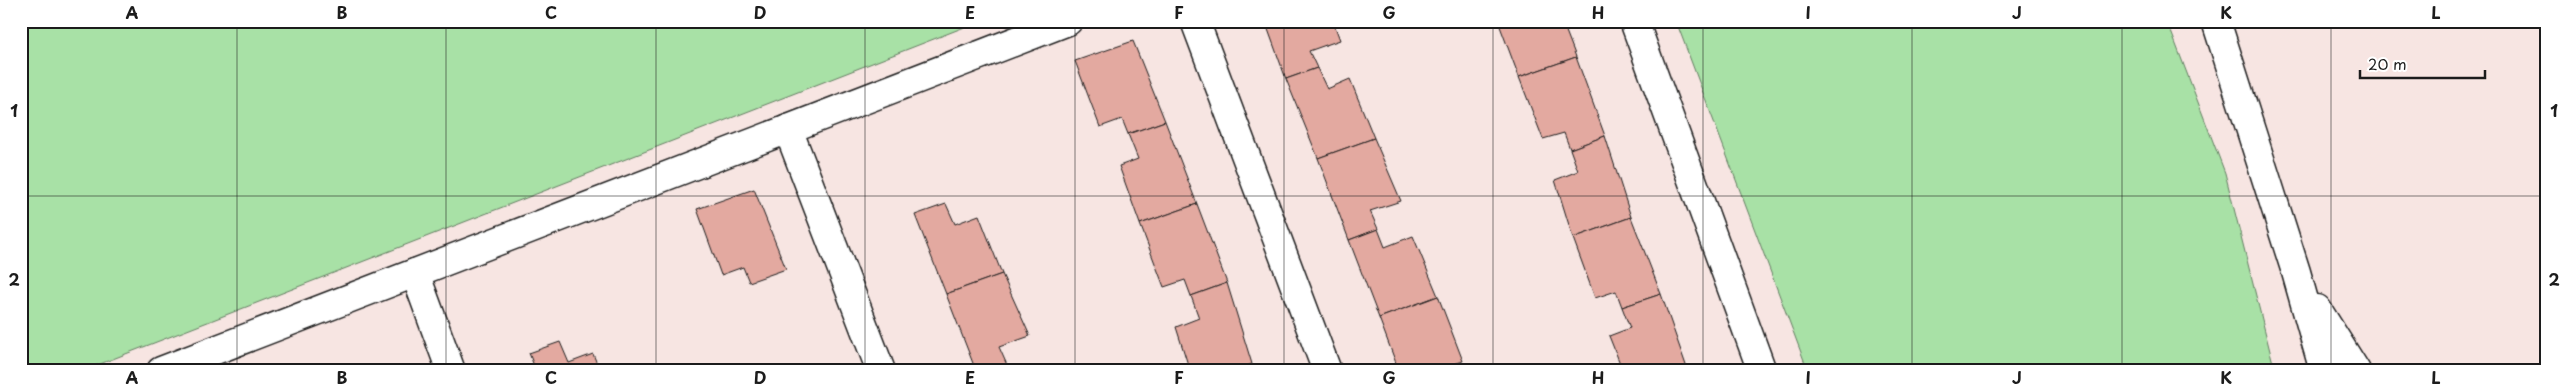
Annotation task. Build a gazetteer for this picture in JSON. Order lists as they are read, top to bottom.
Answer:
{
  "scale_bar": "20 m",
  "grid": {
    "columns": [
      "A",
      "B",
      "C",
      "D",
      "E",
      "F",
      "G",
      "H",
      "I",
      "J",
      "K",
      "L"
    ],
    "rows": ["1", "2"]
  }
}
